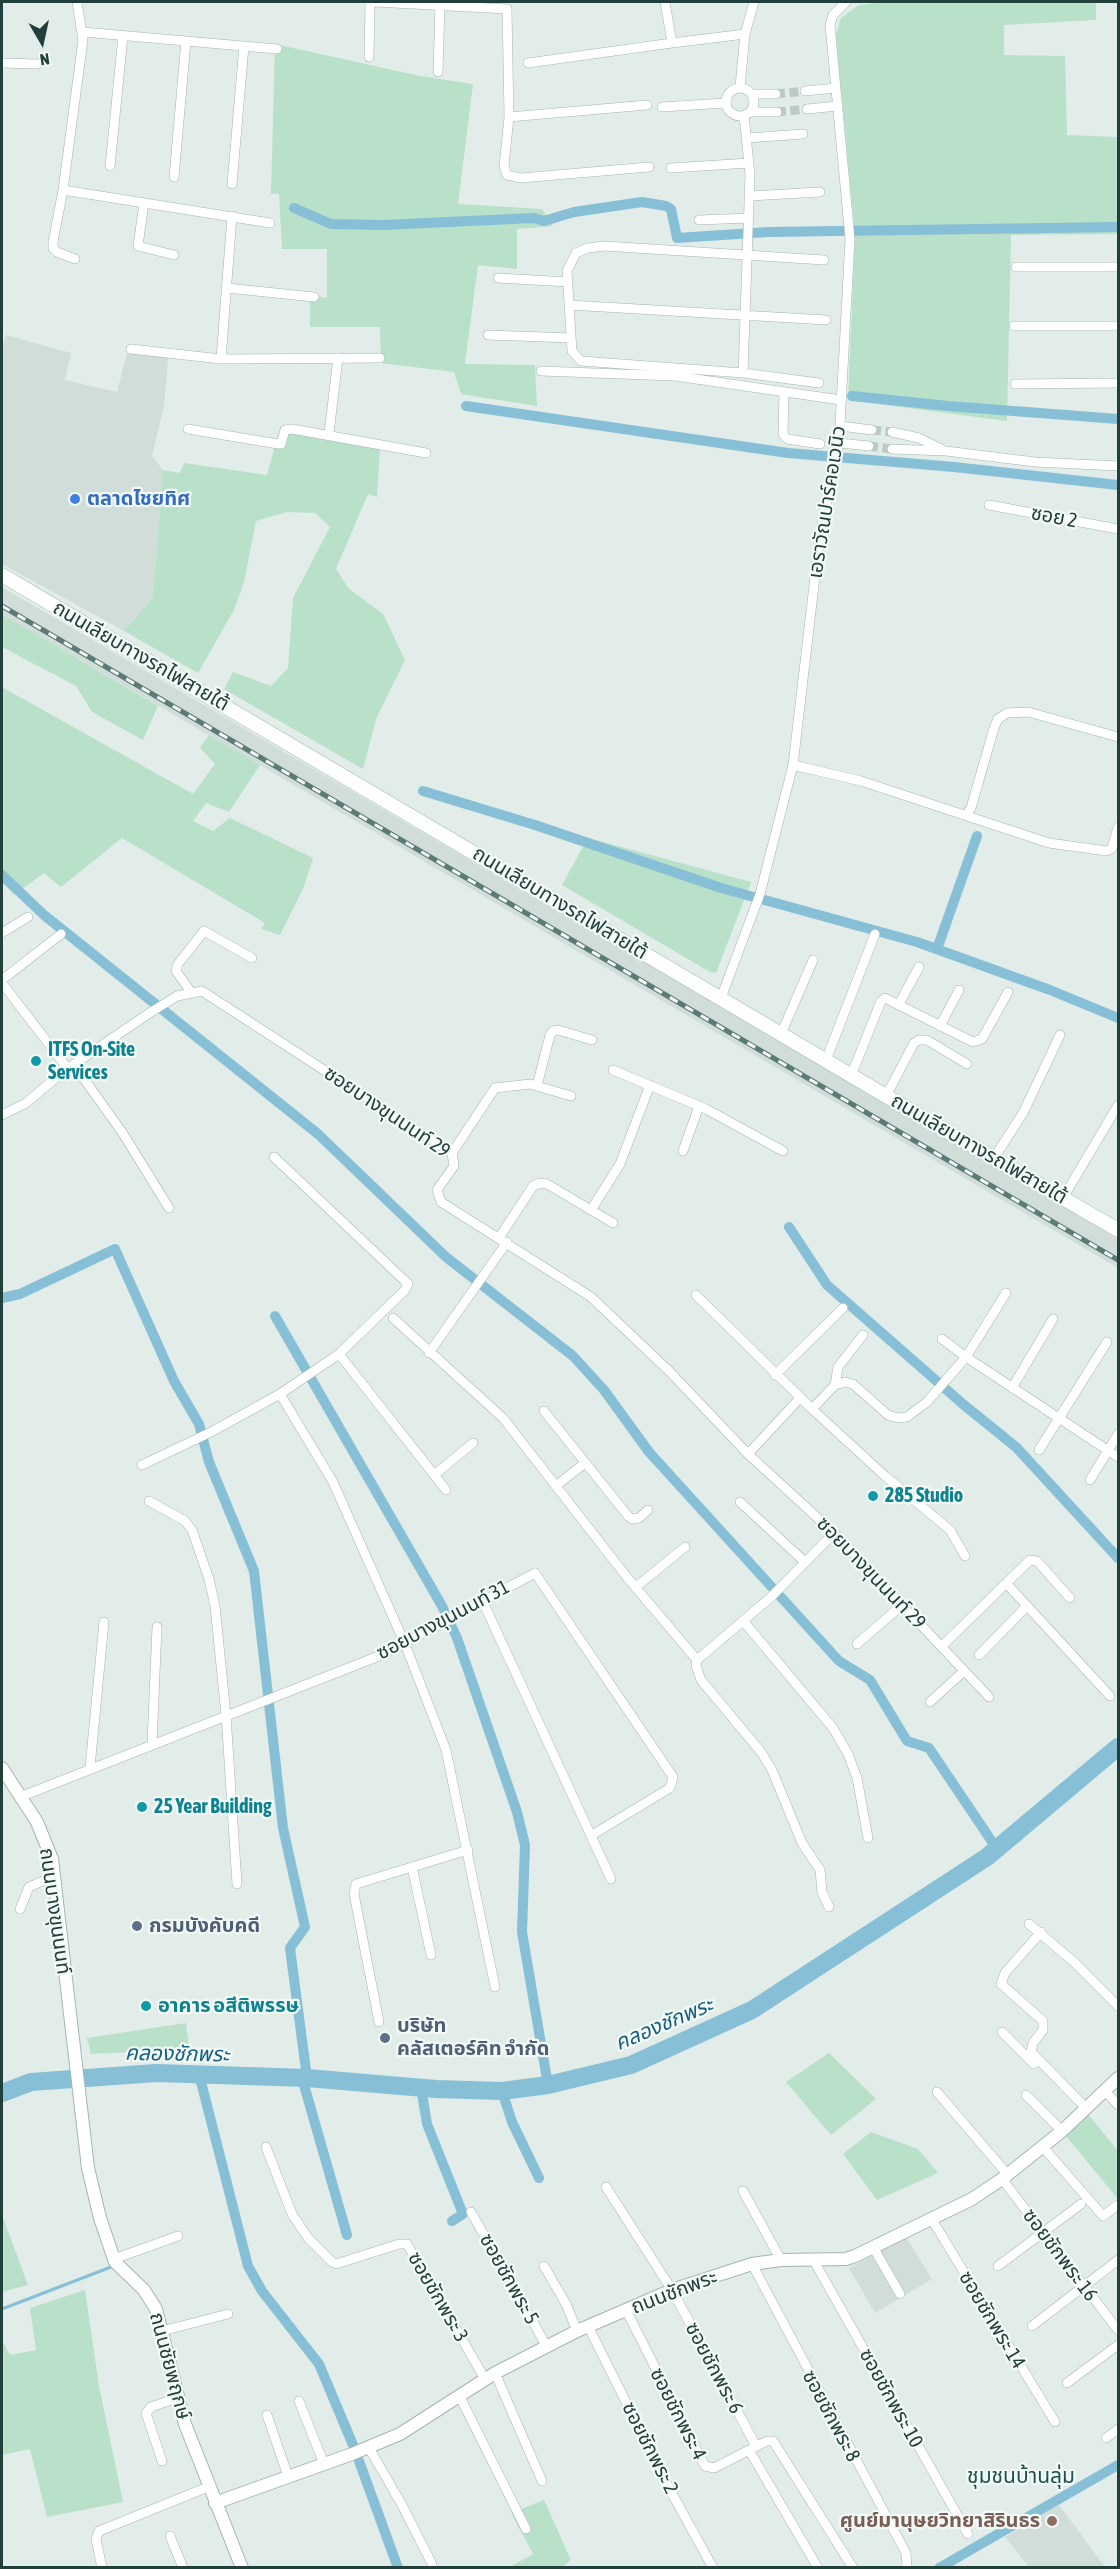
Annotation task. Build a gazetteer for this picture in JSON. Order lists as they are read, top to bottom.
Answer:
{
  "streets": {
    "main road": ["ถนนเลียบทางรถไฟสายใต้"],
    "street": [
      "เอราวัณปาร์คอเวนิว",
      "ซอย 2",
      "ซอยบางขุนนนท์ 29",
      "ซอยบางขุนนนท์ 31",
      "ถนนบางขุนนนท์",
      "ซอยชักพระ 16",
      "ซอยชักพระ 5",
      "ถนนชักพระ",
      "ซอยชักพระ 3",
      "ซอยชักพระ 14",
      "ถนนชัยพฤกษ์",
      "ซอยชักพระ 6",
      "ซอยชักพระ 10",
      "ซอยชักพระ 4",
      "ซอยชักพระ 8",
      "ซอยชักพระ 2"
    ]
  },
  "crossings": [
    ["เอราวัณปาร์คอเวนิว", "ถนนเลียบทางรถไฟสายใต้"],
    ["ซอยบางขุนนนท์ 31", "ถนนบางขุนนนท์"],
    ["ถนนบางขุนนนท์", "ถนนชัยพฤกษ์"],
    ["ซอยชักพระ 16", "ถนนชักพระ"],
    ["ซอยชักพระ 5", "ถนนชักพระ"],
    ["ถนนชักพระ", "ซอยชักพระ 3"],
    ["ถนนชักพระ", "ซอยชักพระ 14"],
    ["ถนนชักพระ", "ถนนชัยพฤกษ์"],
    ["ถนนชักพระ", "ซอยชักพระ 6"],
    ["ถนนชักพระ", "ซอยชักพระ 10"],
    ["ถนนชักพระ", "ซอยชักพระ 4"],
    ["ถนนชักพระ", "ซอยชักพระ 8"],
    ["ถนนชักพระ", "ซอยชักพระ 2"],
    ["ซอยชักพระ 6", "ซอยชักพระ 4"]
  ],
  "districts": ["ชุมชนบ้านลุ่ม"],
  "water": ["คลองชักพระ"],
  "places": [
    "ตลาดไชยทิศ",
    "ITFS On-Site Services",
    "285 Studio",
    "25 Year Building",
    "กรมบังคับคดี",
    "อาคาร อสีติพรรษ",
    "บริษัท คลัสเตอร์คิท จำกัด",
    "ศูนย์มานุษยวิทยาสิรินธร"
  ],
  "north": "bottom"
}
